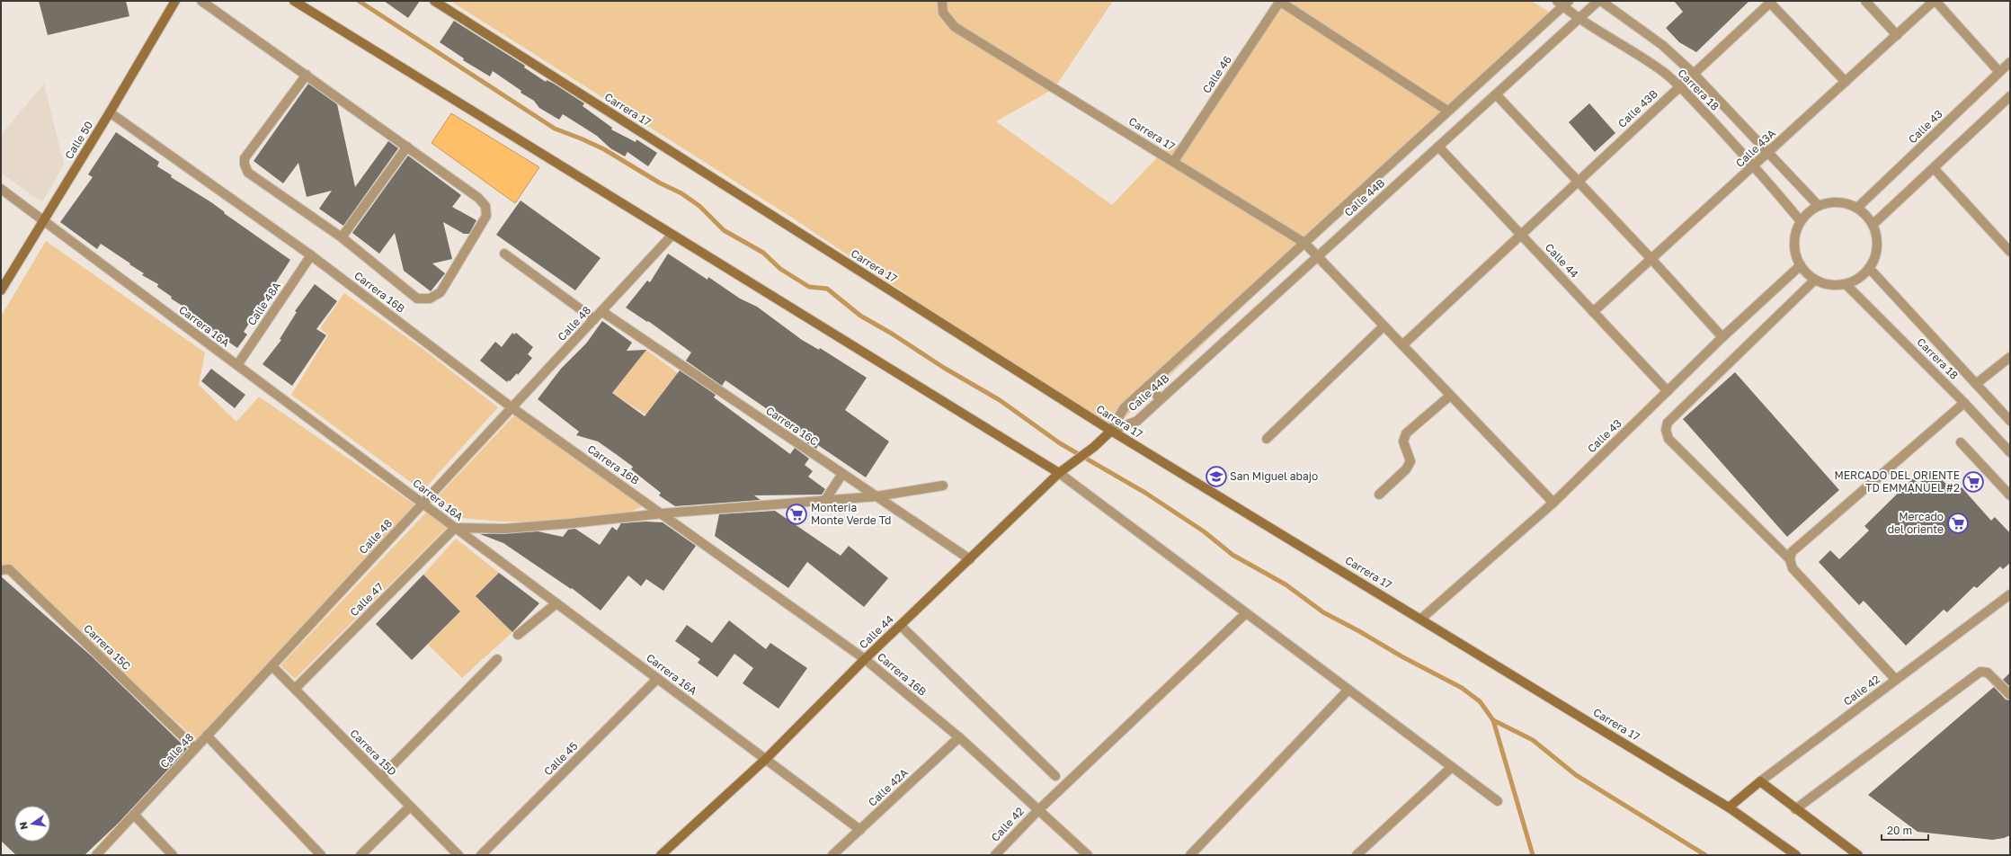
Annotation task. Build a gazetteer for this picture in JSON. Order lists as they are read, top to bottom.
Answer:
{
  "streets": {
    "street": [
      "Calle 46",
      "Carrera 18",
      "Calle 43B",
      "Carrera 17",
      "Calle 43",
      "Calle 50",
      "Calle 43A",
      "Calle 44B",
      "Calle 44",
      "Carrera 16B",
      "Calle 48A",
      "Calle 48",
      "Carrera 16A",
      "Carrera 16C",
      "Calle 47",
      "Carrera 15C",
      "Calle 42",
      "Carrera 15D",
      "Calle 45",
      "Calle 42A"
    ]
  },
  "crossings": [
    ["Calle 46", "Carrera 17"],
    ["Carrera 18", "Calle 43B"],
    ["Carrera 18", "Calle 43"],
    ["Carrera 18", "Calle 43A"],
    ["Carrera 18", "Calle 44B"],
    ["Calle 43B", "Carrera 17"],
    ["Calle 43B", "Calle 44"],
    ["Carrera 17", "Calle 43"],
    ["Carrera 17", "Calle 44B"],
    ["Carrera 17", "Calle 44"],
    ["Carrera 17", "Calle 42"],
    ["Calle 43", "Calle 44"],
    ["Calle 50", "Carrera 16B"],
    ["Calle 50", "Carrera 16A"],
    ["Calle 43A", "Calle 44"],
    ["Calle 44B", "Calle 44"],
    ["Calle 44", "Carrera 16B"],
    ["Calle 44", "Carrera 16A"],
    ["Calle 44", "Carrera 16C"],
    ["Carrera 16B", "Calle 48A"],
    ["Carrera 16B", "Calle 48"],
    ["Carrera 16B", "Calle 42"],
    ["Carrera 16B", "Calle 42A"],
    ["Calle 48A", "Carrera 16A"],
    ["Calle 48", "Carrera 16A"],
    ["Calle 48", "Carrera 16C"],
    ["Calle 48", "Carrera 15C"],
    ["Calle 48", "Carrera 15D"],
    ["Carrera 16A", "Calle 47"],
    ["Carrera 16A", "Calle 45"],
    ["Carrera 16A", "Calle 42A"],
    ["Calle 47", "Carrera 15D"]
  ],
  "places": {
    "school or university": ["San Miguel abajo"],
    "supermarket": ["MERCADO DEL ORIENTE TD EMMANUEL #2", "Monteria Monte Verde Td", "Mercado del oriente"]
  },
  "scale_bar": "20 m",
  "north": "left"
}
